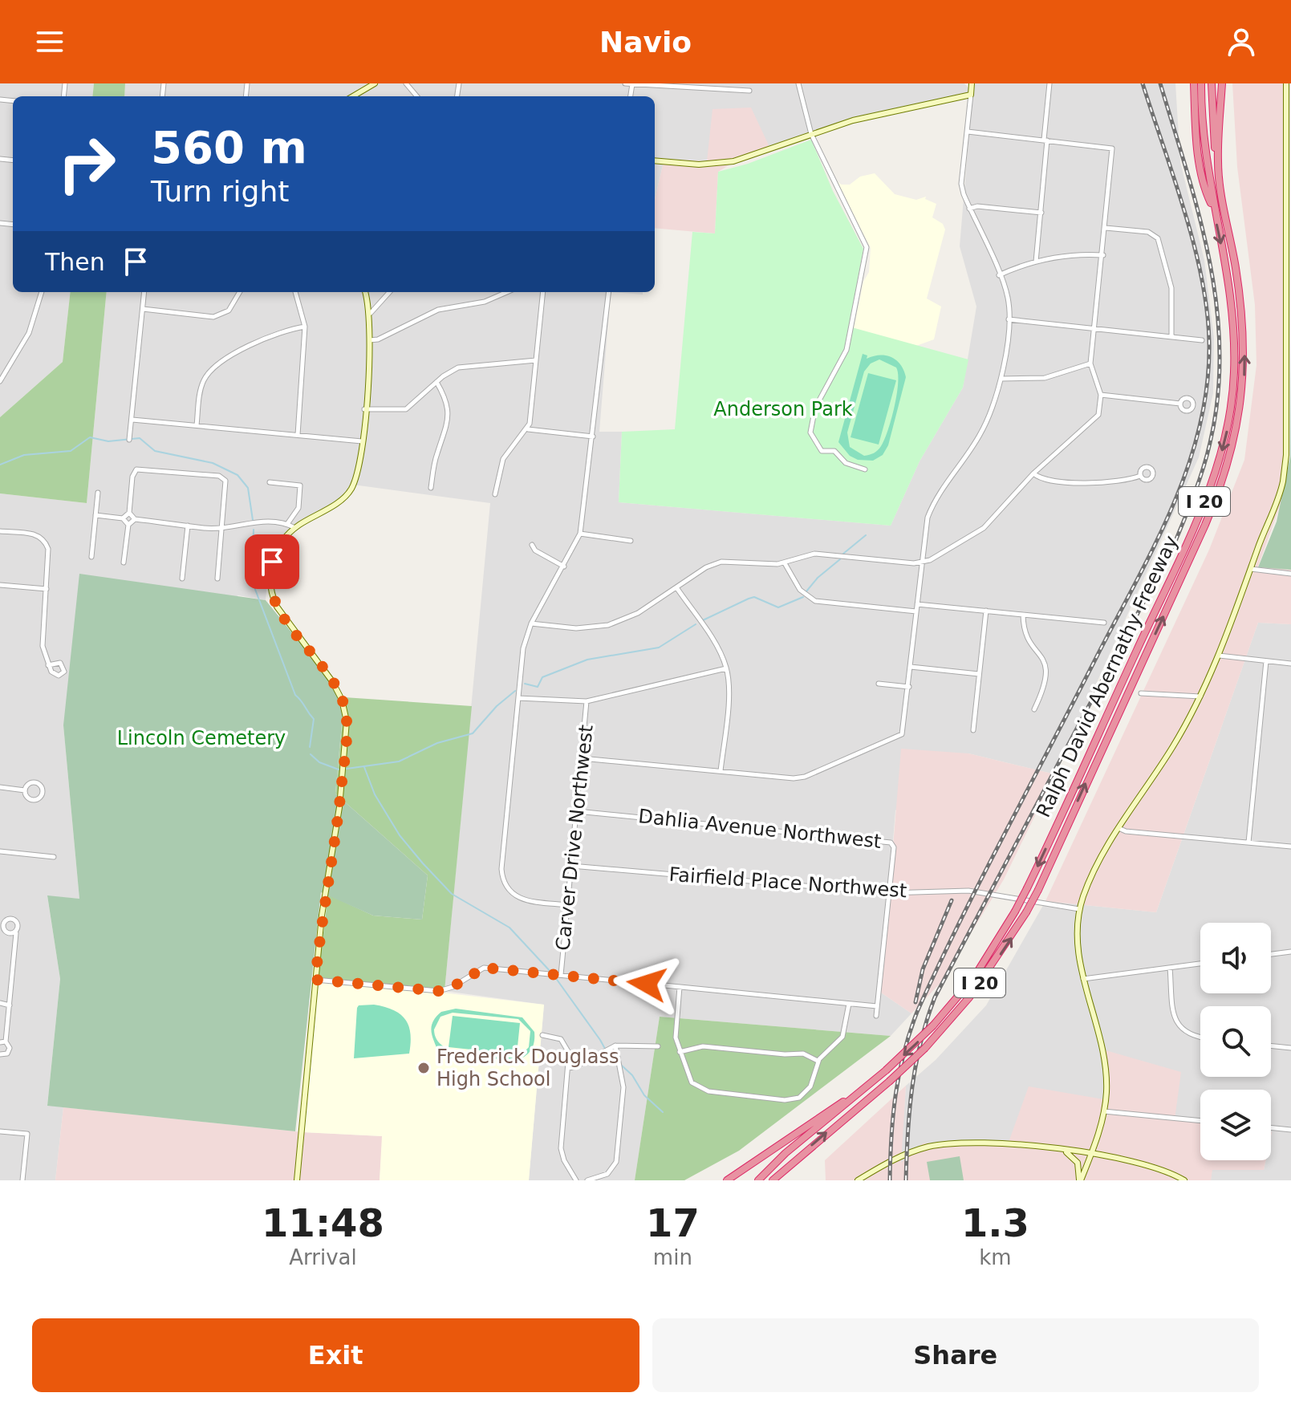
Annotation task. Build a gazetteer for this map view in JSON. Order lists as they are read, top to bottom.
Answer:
{
  "streets": {
    "highway": ["I 20", "Ralph David Abernathy Freeway"],
    "street": ["Dahlia Avenue Northwest", "Carver Drive Northwest", "Fairfield Place Northwest"]
  },
  "crossings": [
    ["I 20", "Ralph David Abernathy Freeway"],
    ["Dahlia Avenue Northwest", "Carver Drive Northwest"],
    ["Dahlia Avenue Northwest", "Fairfield Place Northwest"],
    ["Carver Drive Northwest", "Fairfield Place Northwest"]
  ],
  "parks": ["Anderson Park", "Lincoln Cemetery"],
  "places": ["Frederick Douglass High School"],
  "page": {
    "header": "Navio",
    "turn": ["560 m", "Turn right"],
    "then": "Then",
    "eta": [
      "11:48",
      "Arrival",
      "17",
      "min",
      "1.3",
      "km"
    ],
    "buttons": ["Exit", "Share"]
  }
}
